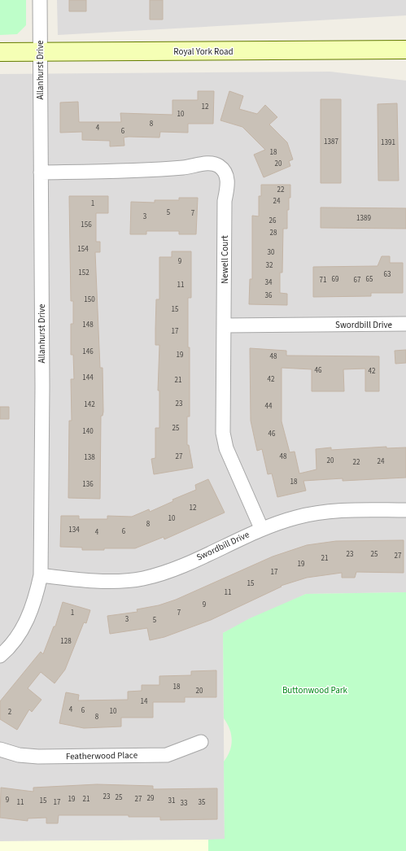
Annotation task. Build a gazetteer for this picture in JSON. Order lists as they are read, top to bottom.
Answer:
{
  "streets": {
    "main road": ["Royal York Road"],
    "street": [
      "Allanhurst Drive",
      "Newell Court",
      "Swordbill Drive",
      "Featherwood Place"
    ]
  },
  "crossings": [
    ["Royal York Road", "Allanhurst Drive"],
    ["Allanhurst Drive", "Newell Court"],
    ["Allanhurst Drive", "Swordbill Drive"],
    ["Newell Court", "Swordbill Drive"]
  ],
  "parks": ["Buttonwood Park"],
  "house_numbers": [
    "12",
    "10",
    "8",
    "4",
    "6",
    "1387",
    "1391",
    "18",
    "20",
    "22",
    "24",
    "1",
    "5",
    "7",
    "3",
    "1389",
    "26",
    "156",
    "28",
    "154",
    "30",
    "9",
    "32",
    "152",
    "63",
    "69",
    "65",
    "71",
    "67",
    "34",
    "11",
    "36",
    "150",
    "15",
    "148",
    "17",
    "146",
    "19",
    "48",
    "46",
    "42",
    "144",
    "42",
    "21",
    "23",
    "142",
    "44",
    "25",
    "140",
    "46",
    "27",
    "48",
    "138",
    "20",
    "24",
    "22",
    "18",
    "136",
    "12",
    "10",
    "8",
    "134",
    "6",
    "4",
    "23",
    "25",
    "27",
    "21",
    "19",
    "17",
    "15",
    "11",
    "9",
    "1",
    "7",
    "3",
    "5",
    "128",
    "18",
    "20",
    "14",
    "4",
    "6",
    "10",
    "2",
    "8",
    "23",
    "25",
    "29",
    "19",
    "21",
    "27",
    "9",
    "15",
    "31",
    "11",
    "17",
    "35",
    "33"
  ]
}
